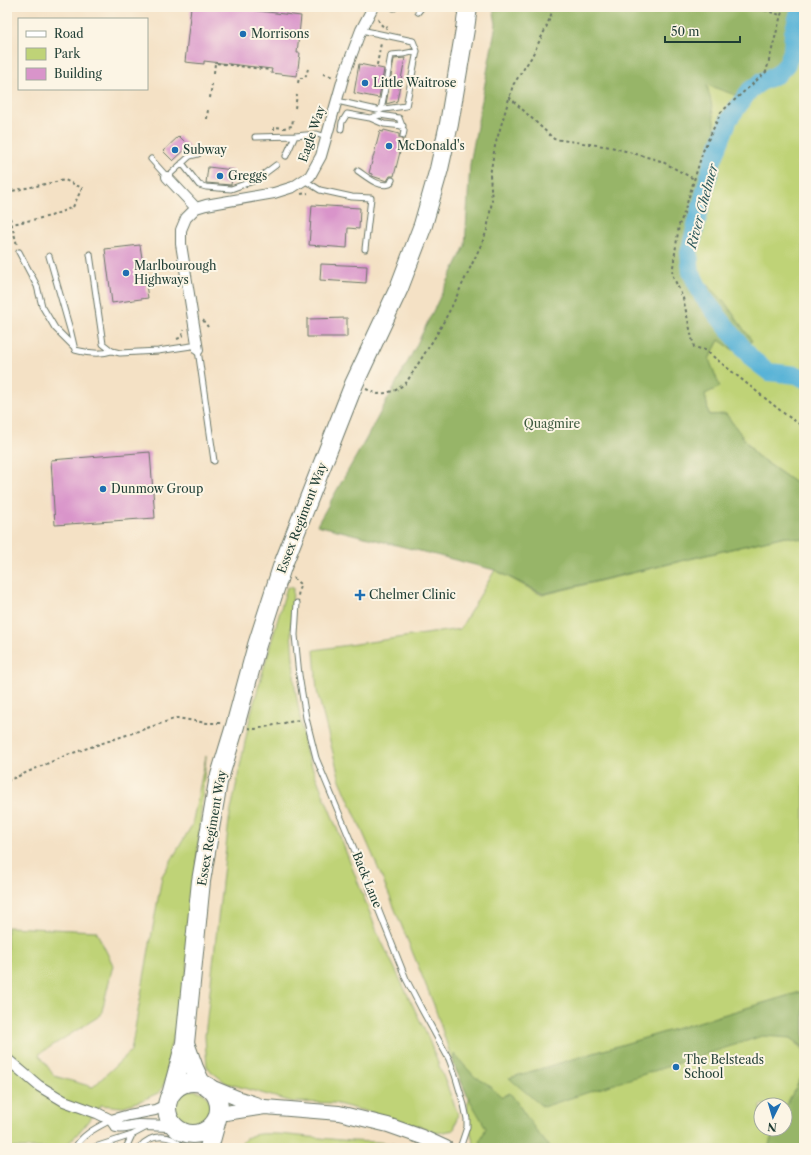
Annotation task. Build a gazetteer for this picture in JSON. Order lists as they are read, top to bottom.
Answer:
{
  "streets": {
    "highway": ["Essex Regiment Way"],
    "street": ["Eagle Way"],
    "lane": ["Back Lane"]
  },
  "water": ["River Chelmer"],
  "parks": ["Quagmire"],
  "places": {
    "other": [
      "Morrisons",
      "Little Waitrose",
      "McDonald's",
      "Subway",
      "Greggs",
      "Marlbourough Highways",
      "Dunmow Group",
      "The Belsteads School"
    ],
    "health": ["Chelmer Clinic"]
  },
  "legend": ["Road", "Park", "Building"],
  "scale_bar": "50 m",
  "north": "bottom"
}
